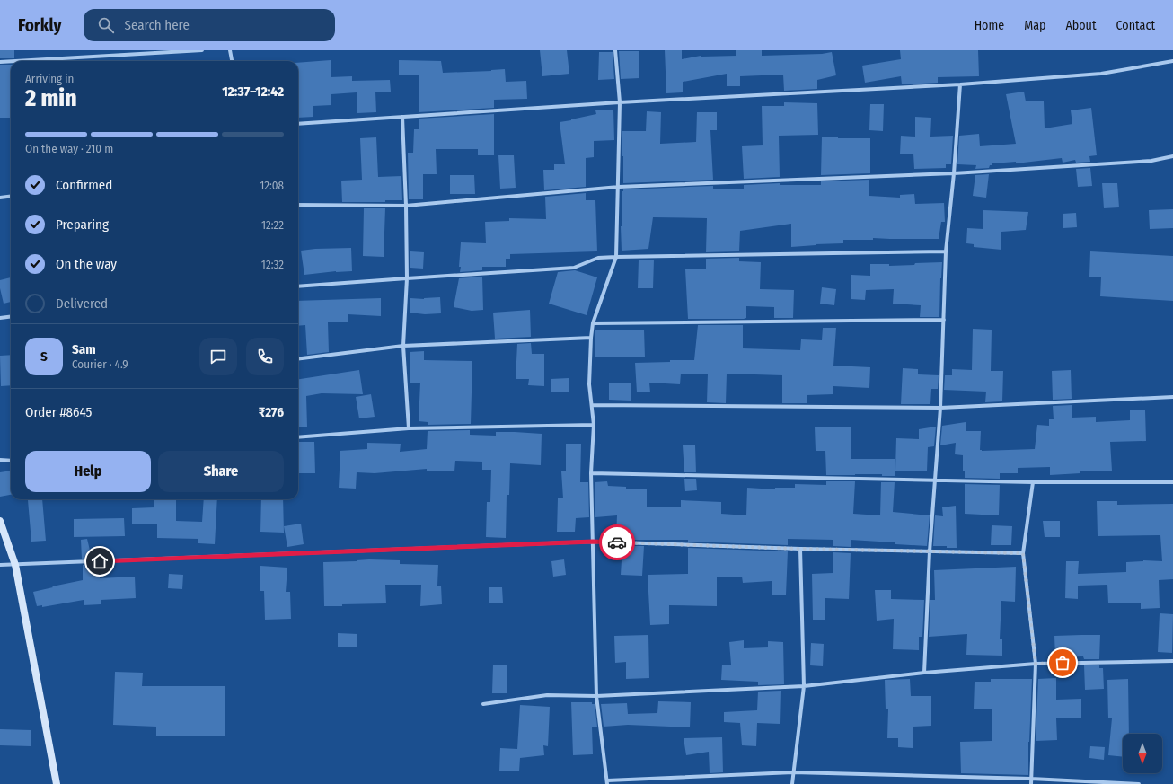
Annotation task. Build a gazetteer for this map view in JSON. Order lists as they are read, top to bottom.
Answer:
{
  "north": "bottom",
  "page": {
    "header": "Forkly",
    "search": "Search here",
    "nav": [
      "Home",
      "Map",
      "About",
      "Contact"
    ],
    "heading": ["2 min", "Arriving in", "12:37–12:42"],
    "panel": [
      "Sam",
      "Courier · 4.9",
      "Order #8645",
      "₹276"
    ],
    "bar": "On the way · 210 m",
    "list": [
      ["Confirmed", "12:08"],
      ["Preparing", "12:22"],
      ["On the way", "12:32"],
      "Delivered"
    ],
    "round": "S",
    "buttons": ["Help", "Share"]
  }
}
